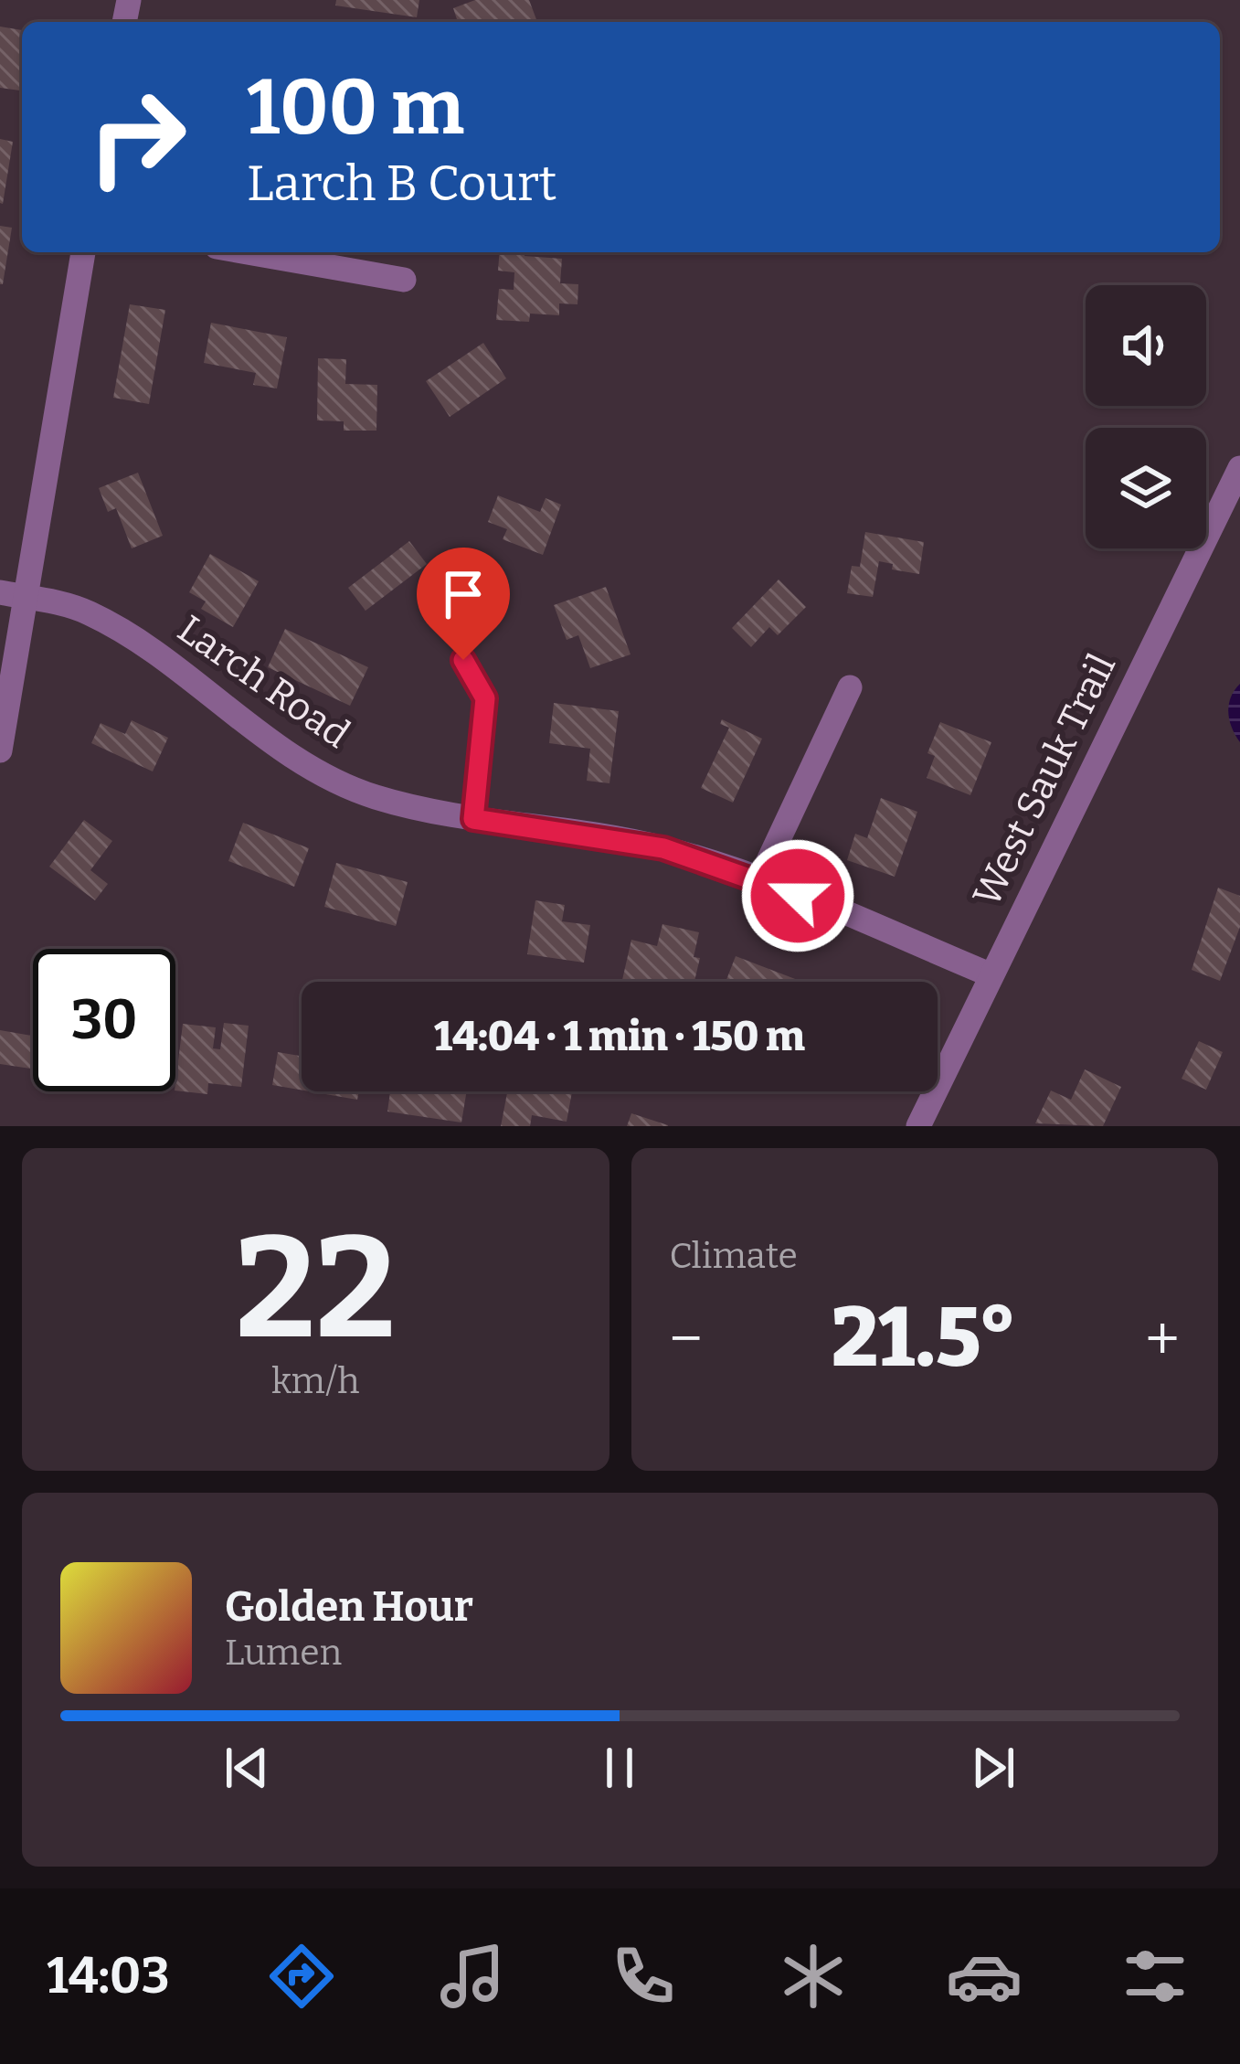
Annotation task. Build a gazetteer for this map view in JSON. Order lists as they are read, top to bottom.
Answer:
{
  "streets": {
    "street": ["Larch Road", "West Sauk Trail"]
  },
  "crossings": [
    ["Larch Road", "West Sauk Trail"]
  ],
  "page": {
    "turn": ["100 m", "Larch B Court"],
    "limit": "30",
    "trip": "14:04 · 1 min · 150 m",
    "tile": [
      ["22", "km/h"],
      "Climate"
    ],
    "heat": ["−", "21.5°", "+"],
    "song": ["Golden Hour", "Lumen"],
    "tabs": "14:03"
  }
}
